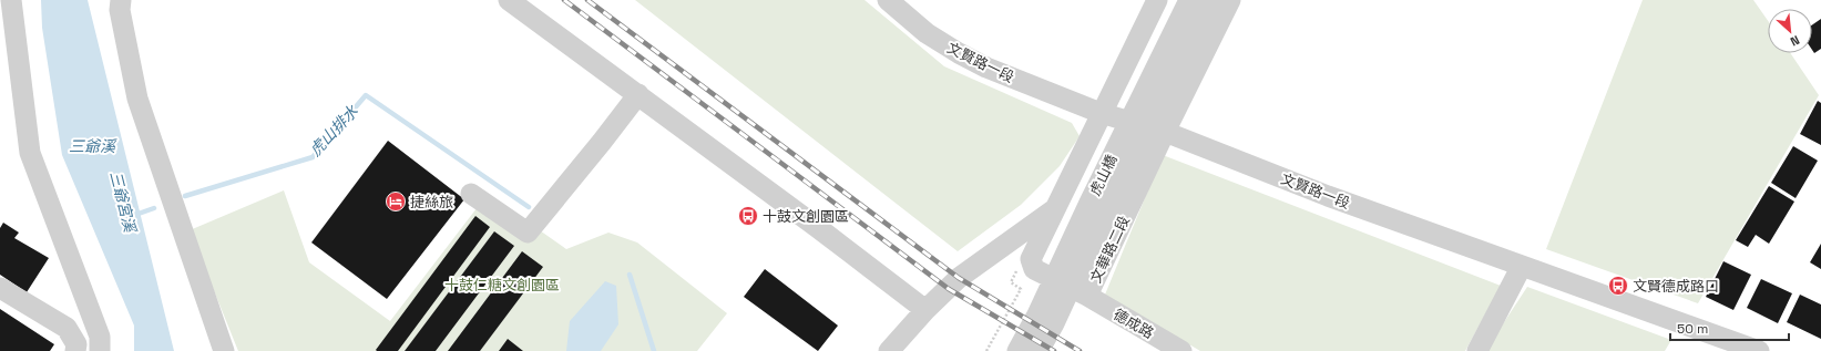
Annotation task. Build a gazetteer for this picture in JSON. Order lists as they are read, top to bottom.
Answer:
{
  "streets": {
    "street": [
      "文賢路一段",
      "虎山橋",
      "文華路二段",
      "德成路"
    ]
  },
  "crossings": [
    ["文賢路一段", "文華路二段"],
    ["文華路二段", "德成路"]
  ],
  "water": ["虎山排水", "三爺溪", "三爺宮溪"],
  "parks": ["十鼓仁糖文創園區"],
  "places": {
    "hotel": ["捷絲旅"],
    "bus stop": ["十鼓文創園區", "文賢德成路口"]
  },
  "scale_bar": "50 m",
  "north": "bottom right"
}
